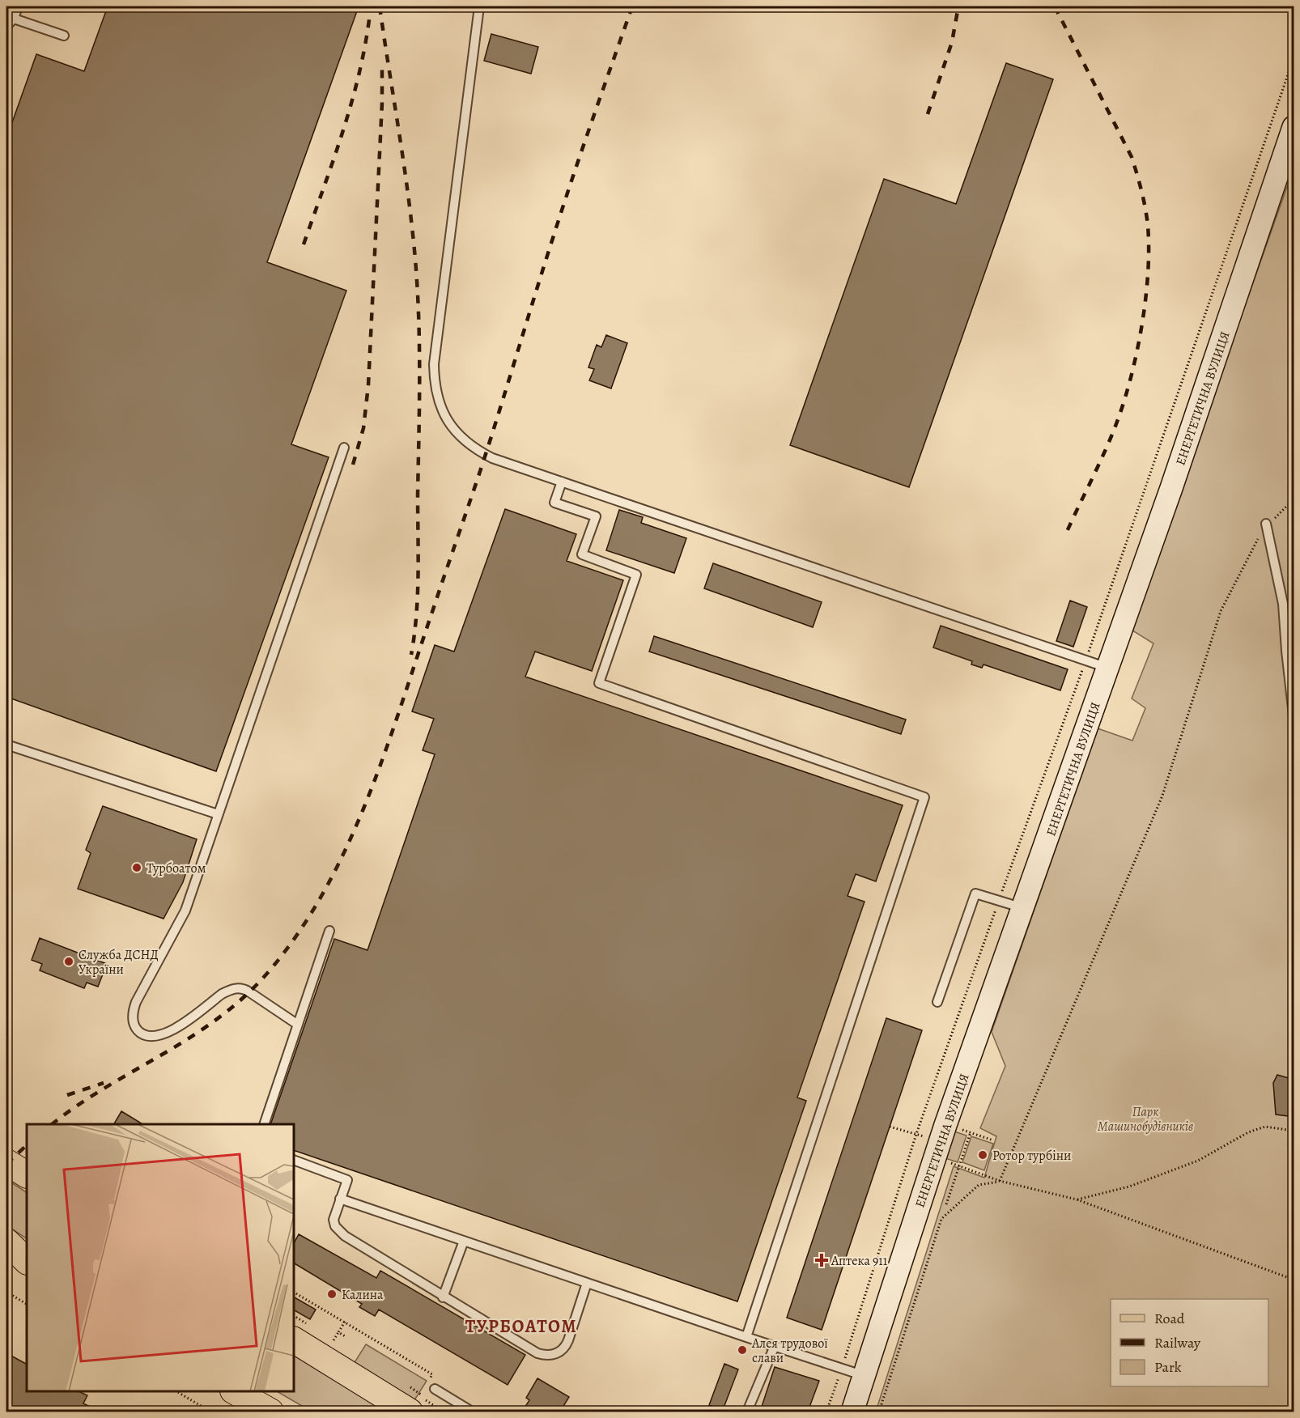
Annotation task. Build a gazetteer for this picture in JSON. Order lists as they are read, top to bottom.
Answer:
{
  "streets": {
    "street": ["ЕНЕРГЕТИЧНА ВУЛИЦЯ"]
  },
  "districts": ["ТУРБОАТОМ"],
  "parks": ["Парк Машинобудівників"],
  "places": {
    "other": [
      "Турбоатом",
      "Служба ДСНД України",
      "Ротор турбіни",
      "Калина",
      "Алея трудової слави"
    ],
    "health": ["Аптека 911"]
  },
  "legend": ["Road", "Railway", "Park"]
}
